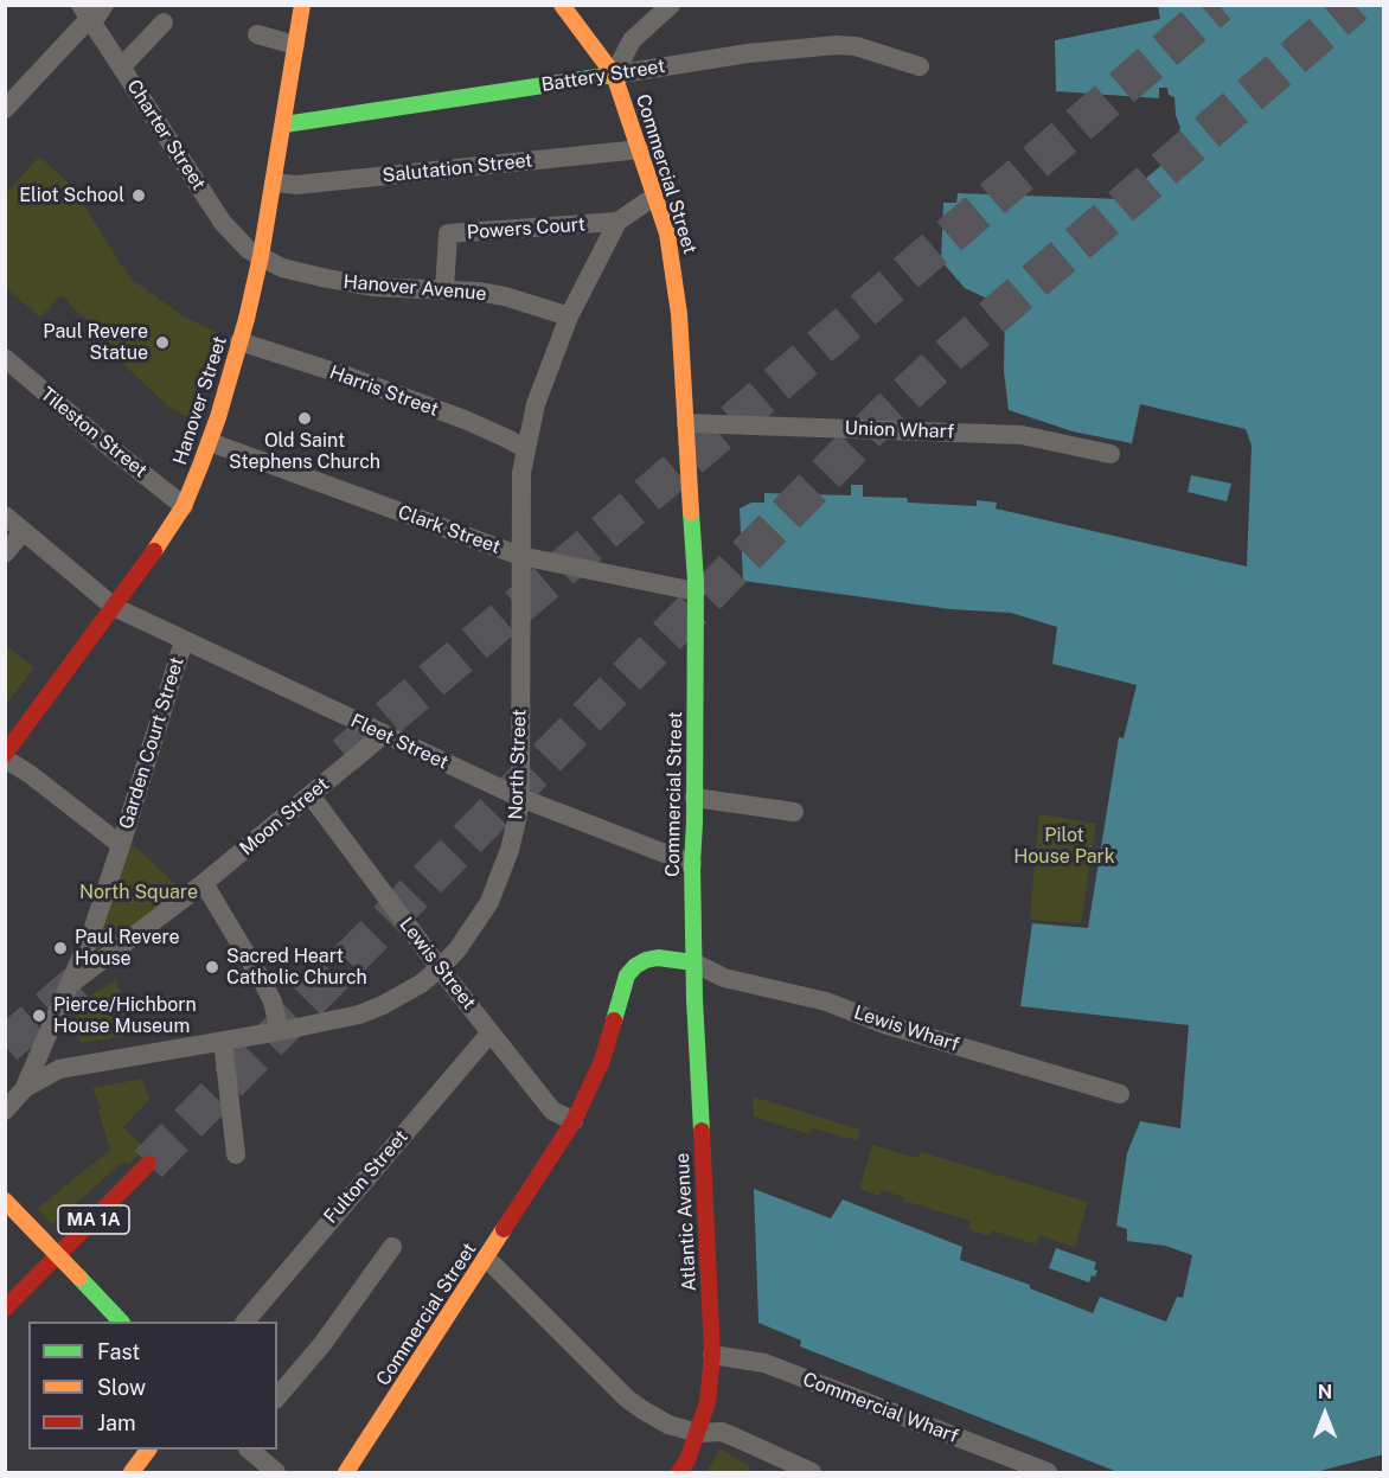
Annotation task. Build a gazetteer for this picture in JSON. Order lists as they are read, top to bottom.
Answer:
{
  "streets": {
    "main road": [
      "Battery Street",
      "Commercial Street",
      "Hanover Street",
      "MA 1A",
      "Atlantic Avenue"
    ],
    "street": [
      "Charter Street",
      "Salutation Street",
      "Powers Court",
      "Hanover Avenue",
      "Harris Street",
      "Union Wharf",
      "Tileston Street",
      "Clark Street",
      "Fleet Street",
      "Garden Court Street",
      "North Street",
      "Moon Street",
      "Lewis Street",
      "Lewis Wharf",
      "Fulton Street",
      "Commercial Wharf"
    ]
  },
  "crossings": [
    ["Battery Street", "Commercial Street"],
    ["Battery Street", "Hanover Street"],
    ["Charter Street", "Hanover Avenue"],
    ["Charter Street", "Hanover Street"],
    ["Salutation Street", "Commercial Street"],
    ["Salutation Street", "Hanover Street"],
    ["Commercial Street", "Union Wharf"],
    ["Commercial Street", "Clark Street"],
    ["Commercial Street", "Fleet Street"],
    ["Commercial Street", "North Street"],
    ["Commercial Street", "Lewis Street"],
    ["Commercial Street", "Lewis Wharf"],
    ["Commercial Street", "Atlantic Avenue"],
    ["Powers Court", "Hanover Avenue"],
    ["Powers Court", "North Street"],
    ["Hanover Avenue", "Hanover Street"],
    ["Hanover Avenue", "North Street"],
    ["Harris Street", "Hanover Street"],
    ["Harris Street", "North Street"],
    ["Hanover Street", "Tileston Street"],
    ["Hanover Street", "Clark Street"],
    ["Hanover Street", "Fleet Street"],
    ["Clark Street", "North Street"],
    ["Fleet Street", "Garden Court Street"],
    ["Fleet Street", "North Street"],
    ["Fleet Street", "Moon Street"],
    ["North Street", "Lewis Street"],
    ["Moon Street", "Lewis Street"],
    ["Lewis Street", "Fulton Street"],
    ["Lewis Wharf", "Atlantic Avenue"],
    ["Atlantic Avenue", "Commercial Wharf"]
  ],
  "parks": ["Pilot House Park", "North Square"],
  "places": [
    "Eliot School",
    "Paul Revere Statue",
    "Old Saint Stephens Church",
    "Paul Revere House",
    "Sacred Heart Catholic Church",
    "Pierce/Hichborn House Museum"
  ],
  "legend": ["Fast", "Slow", "Jam"],
  "north": "top"
}
